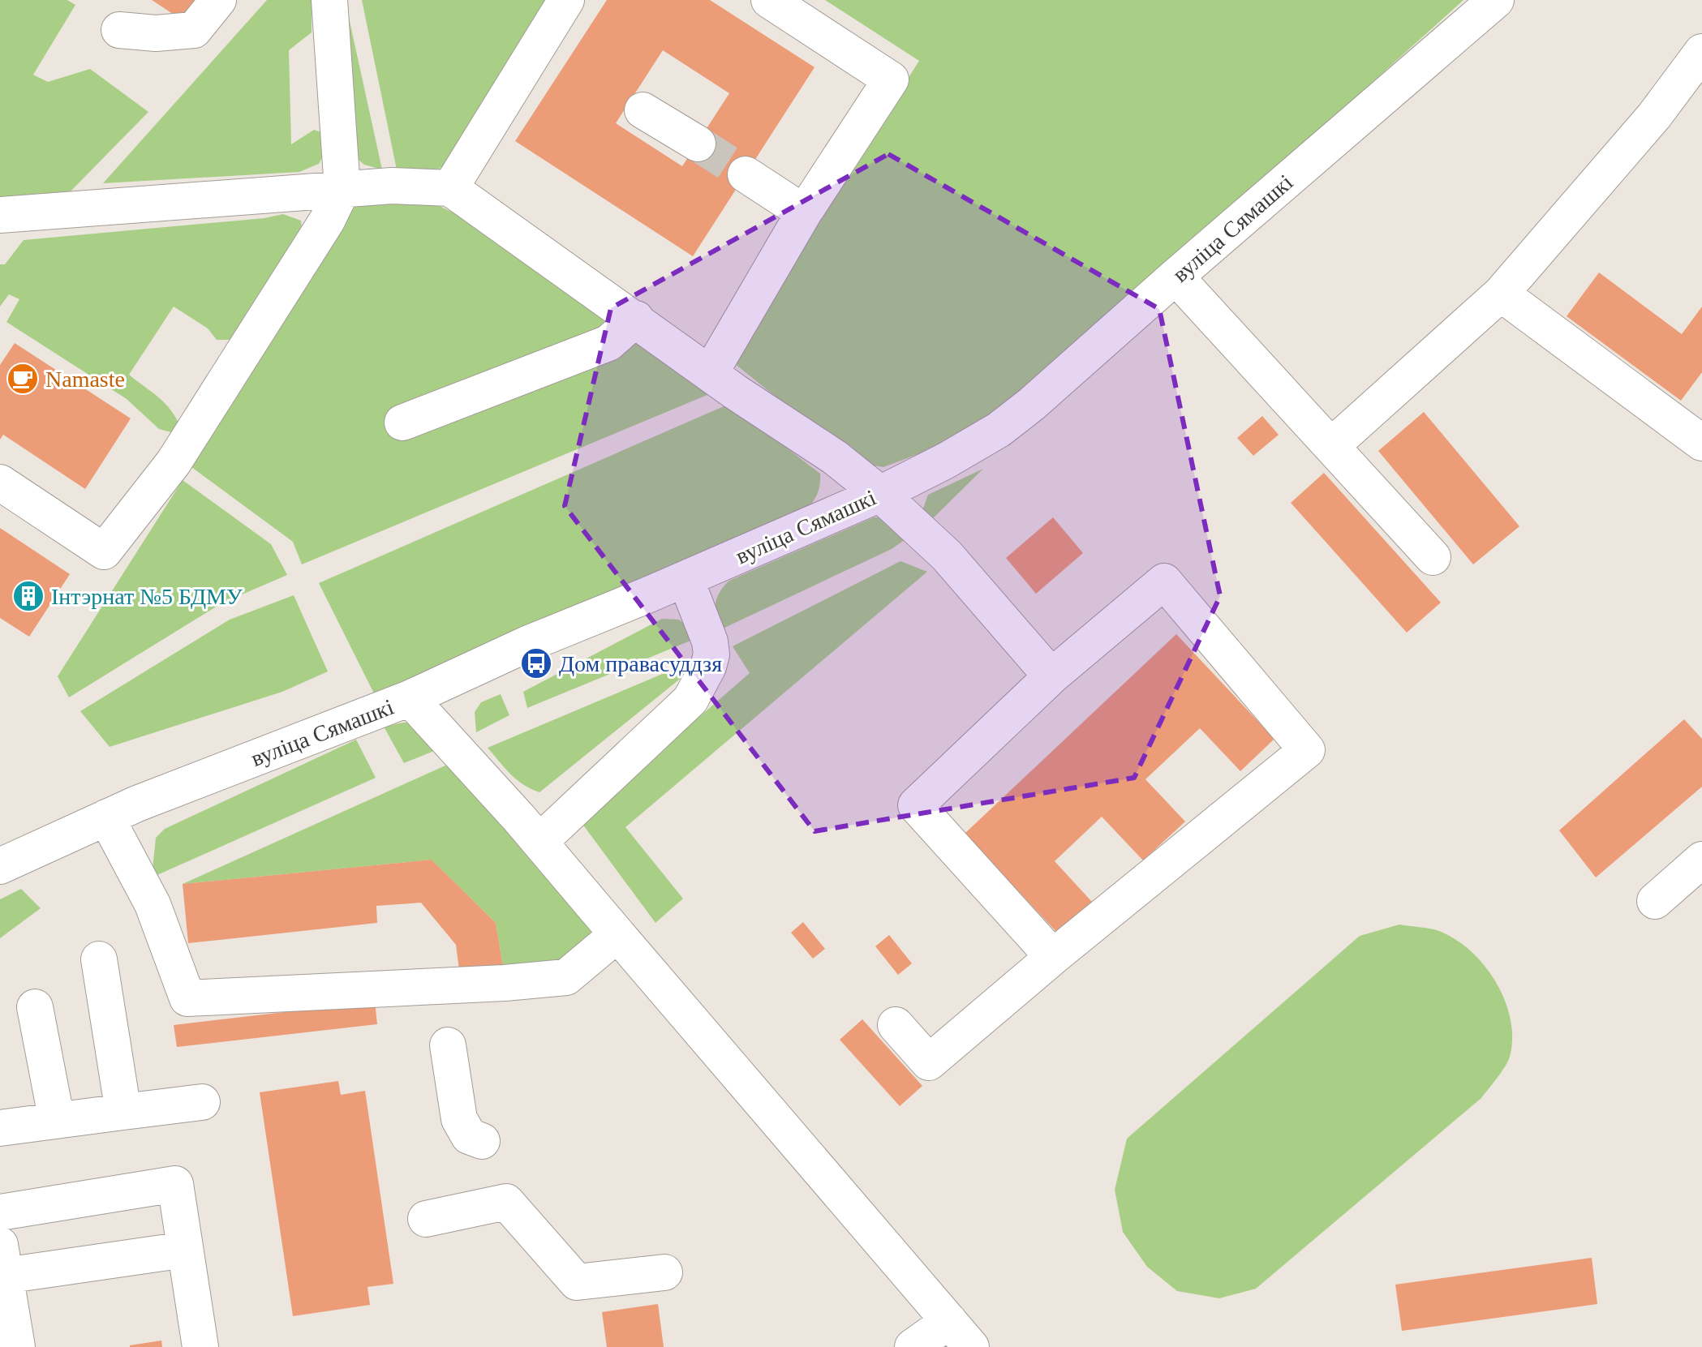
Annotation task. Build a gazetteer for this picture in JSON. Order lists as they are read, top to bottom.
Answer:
{
  "streets": {
    "street": ["вуліца Сямашкі"]
  },
  "places": {
    "cafe": ["Namaste"],
    "building": ["Інтэрнат №5 БДМУ"],
    "bus stop": ["Дом правасуддзя"]
  }
}
